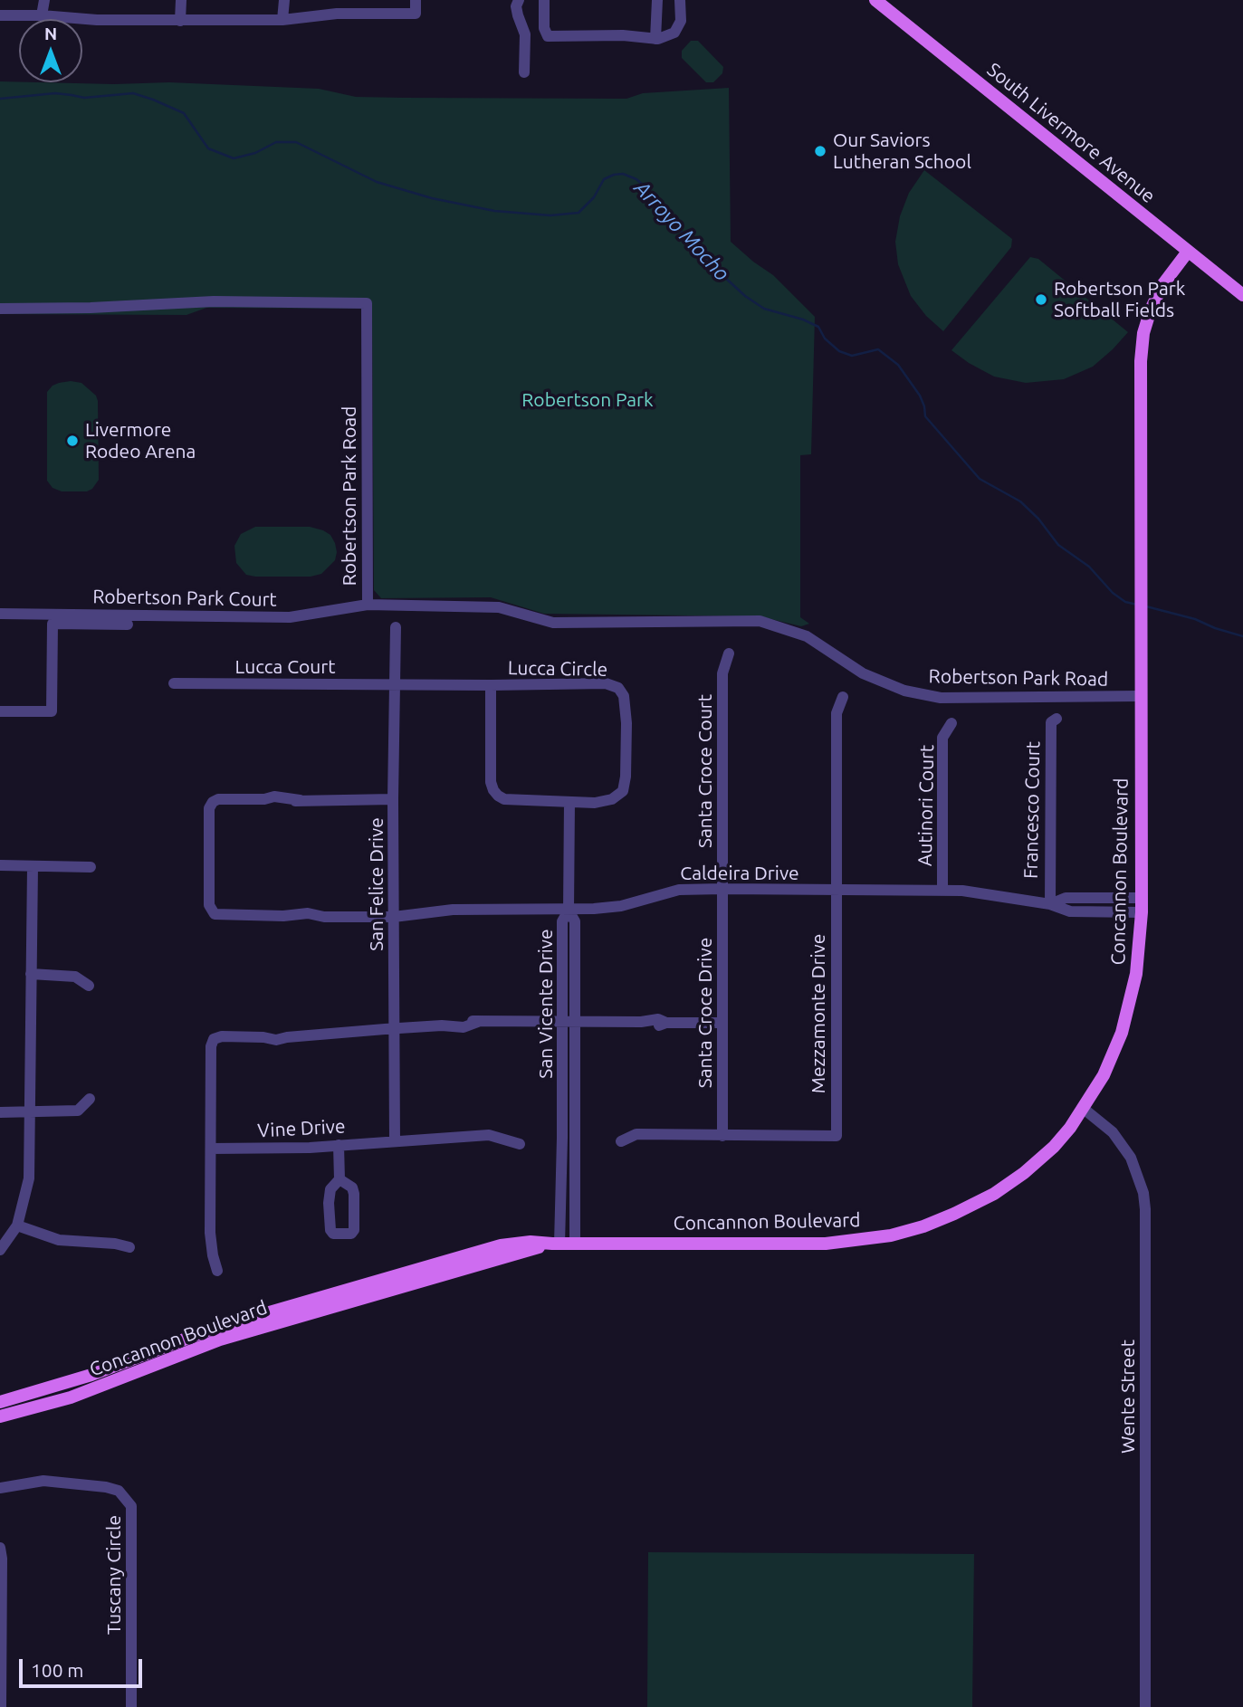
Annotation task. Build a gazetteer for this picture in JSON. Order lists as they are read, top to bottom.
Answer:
{
  "streets": {
    "main road": ["South Livermore Avenue", "Concannon Boulevard"],
    "street": [
      "Robertson Park Road",
      "Robertson Park Court",
      "Lucca Court",
      "Lucca Circle",
      "Santa Croce Court",
      "Autinori Court",
      "Francesco Court",
      "Caldeira Drive",
      "San Felice Drive",
      "San Vicente Drive",
      "Santa Croce Drive",
      "Mezzamonte Drive",
      "Vine Drive",
      "Wente Street",
      "Tuscany Circle"
    ]
  },
  "crossings": [
    ["South Livermore Avenue", "Concannon Boulevard"],
    ["Robertson Park Road", "Robertson Park Court"],
    ["Robertson Park Road", "Concannon Boulevard"],
    ["Lucca Court", "Lucca Circle"],
    ["Lucca Court", "San Felice Drive"],
    ["Lucca Circle", "San Felice Drive"],
    ["Santa Croce Court", "Caldeira Drive"],
    ["Santa Croce Court", "Santa Croce Drive"],
    ["Autinori Court", "Caldeira Drive"],
    ["Francesco Court", "Caldeira Drive"],
    ["Concannon Boulevard", "Caldeira Drive"],
    ["Concannon Boulevard", "San Vicente Drive"],
    ["Concannon Boulevard", "Wente Street"],
    ["Caldeira Drive", "San Felice Drive"],
    ["Caldeira Drive", "San Vicente Drive"],
    ["Caldeira Drive", "Santa Croce Drive"],
    ["Caldeira Drive", "Mezzamonte Drive"],
    ["San Felice Drive", "Vine Drive"],
    ["Santa Croce Drive", "Mezzamonte Drive"]
  ],
  "water": ["Arroyo Mocho"],
  "parks": ["Robertson Park"],
  "places": ["Our Saviors Lutheran School", "Robertson Park Softball Fields", "Livermore Rodeo Arena"],
  "scale_bar": "100 m",
  "north": "top"
}
